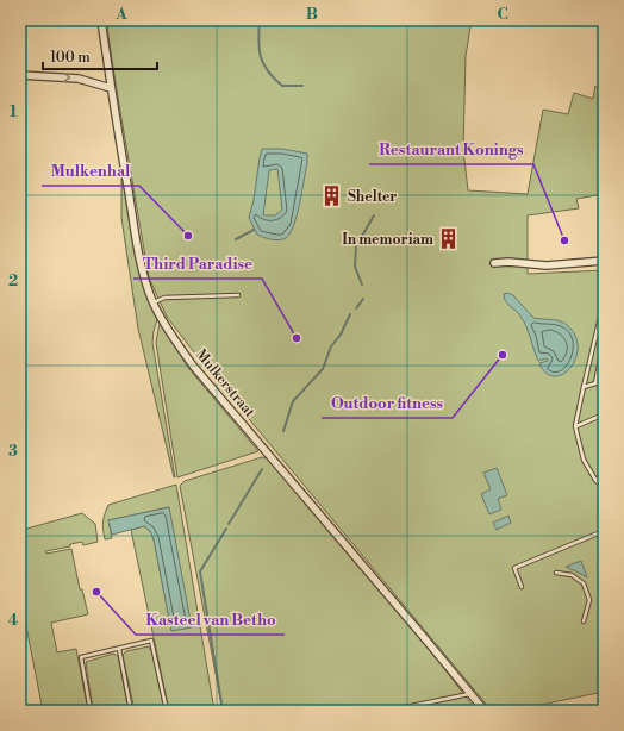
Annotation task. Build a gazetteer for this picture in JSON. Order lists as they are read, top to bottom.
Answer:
{
  "streets": {
    "street": ["Mulkerstraat"]
  },
  "places": {
    "building": ["Shelter", "In memoriam"],
    "other": [
      "Mulkenhal",
      "Restaurant Konings",
      "Third Paradise",
      "Outdoor fitness",
      "Kasteel van Betho"
    ]
  },
  "scale_bar": "100 m",
  "grid": {
    "columns": ["A", "B", "C"],
    "rows": [
      "1",
      "2",
      "3",
      "4"
    ]
  }
}
